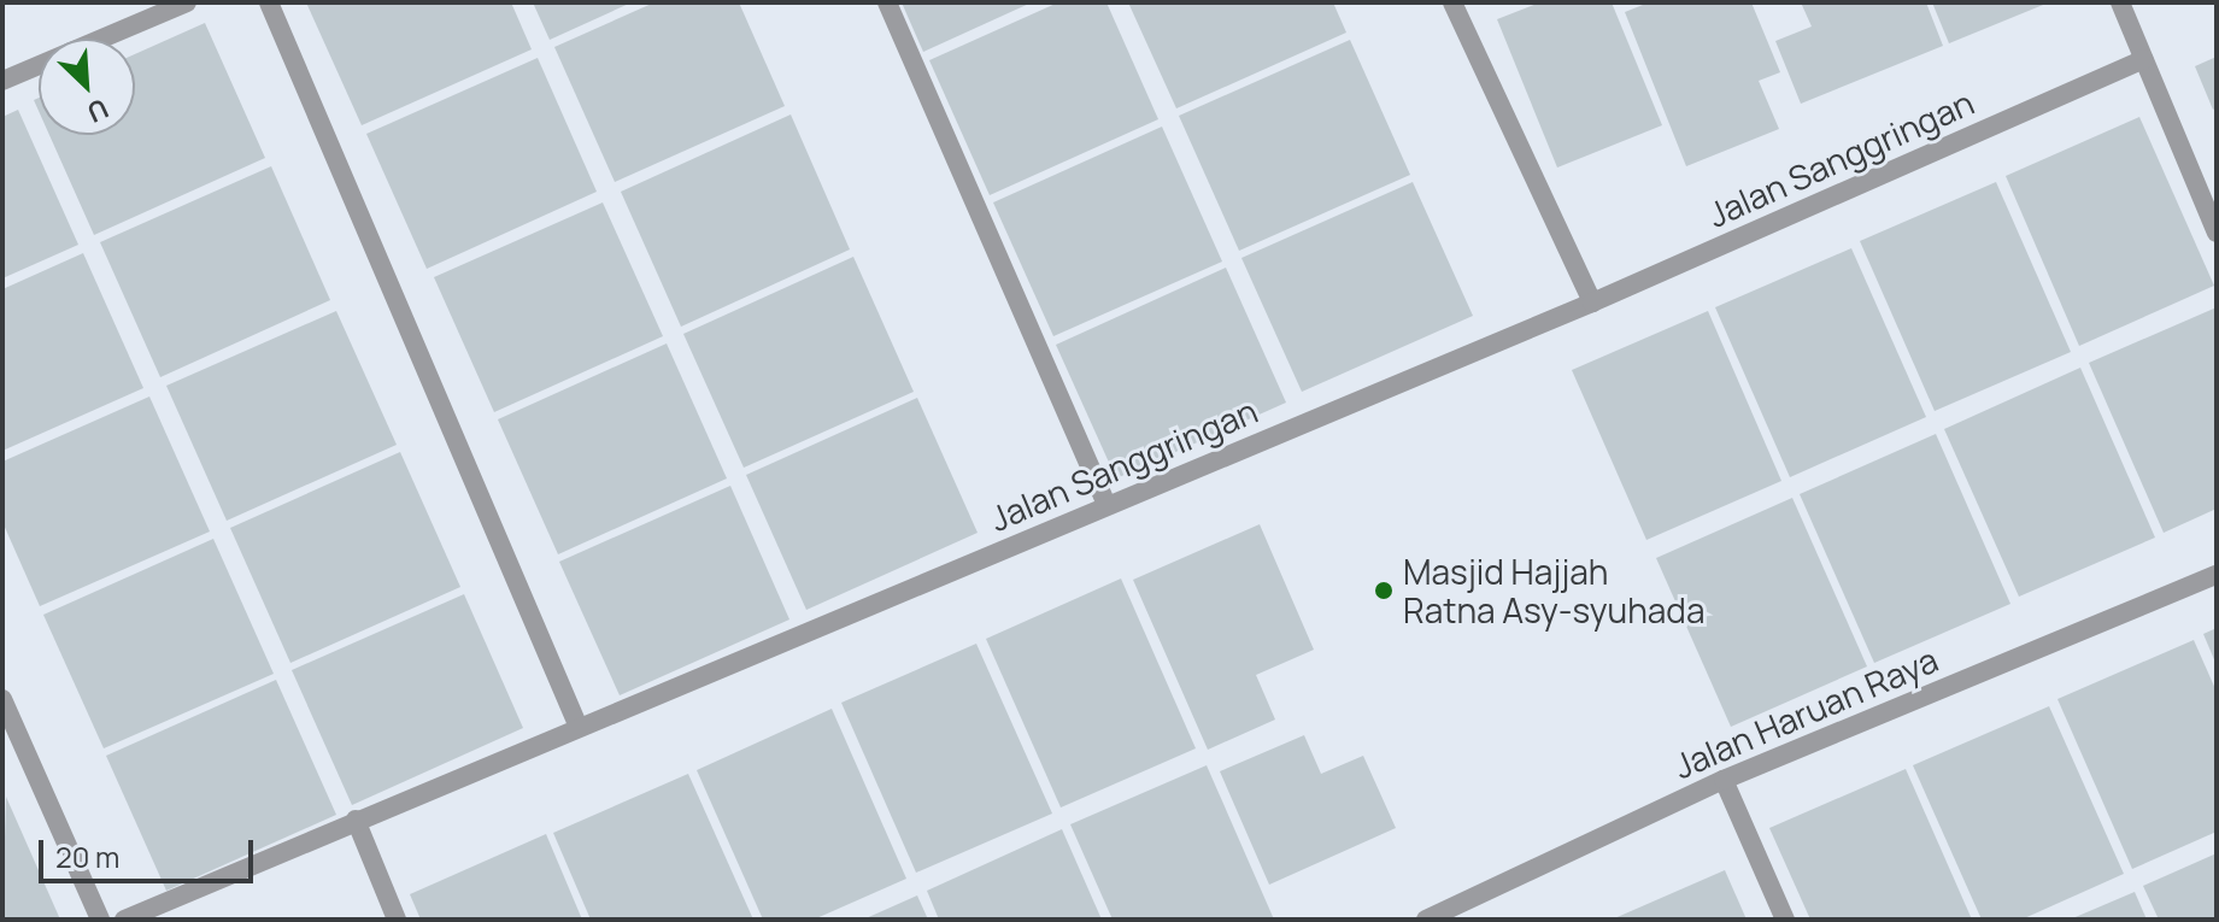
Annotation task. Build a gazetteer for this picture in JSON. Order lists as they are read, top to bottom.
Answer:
{
  "streets": {
    "street": ["Jalan Sanggringan", "Jalan Haruan Raya"]
  },
  "places": ["Masjid Hajjah Ratna Asy-syuhada"],
  "scale_bar": "20 m",
  "north": "bottom right"
}
